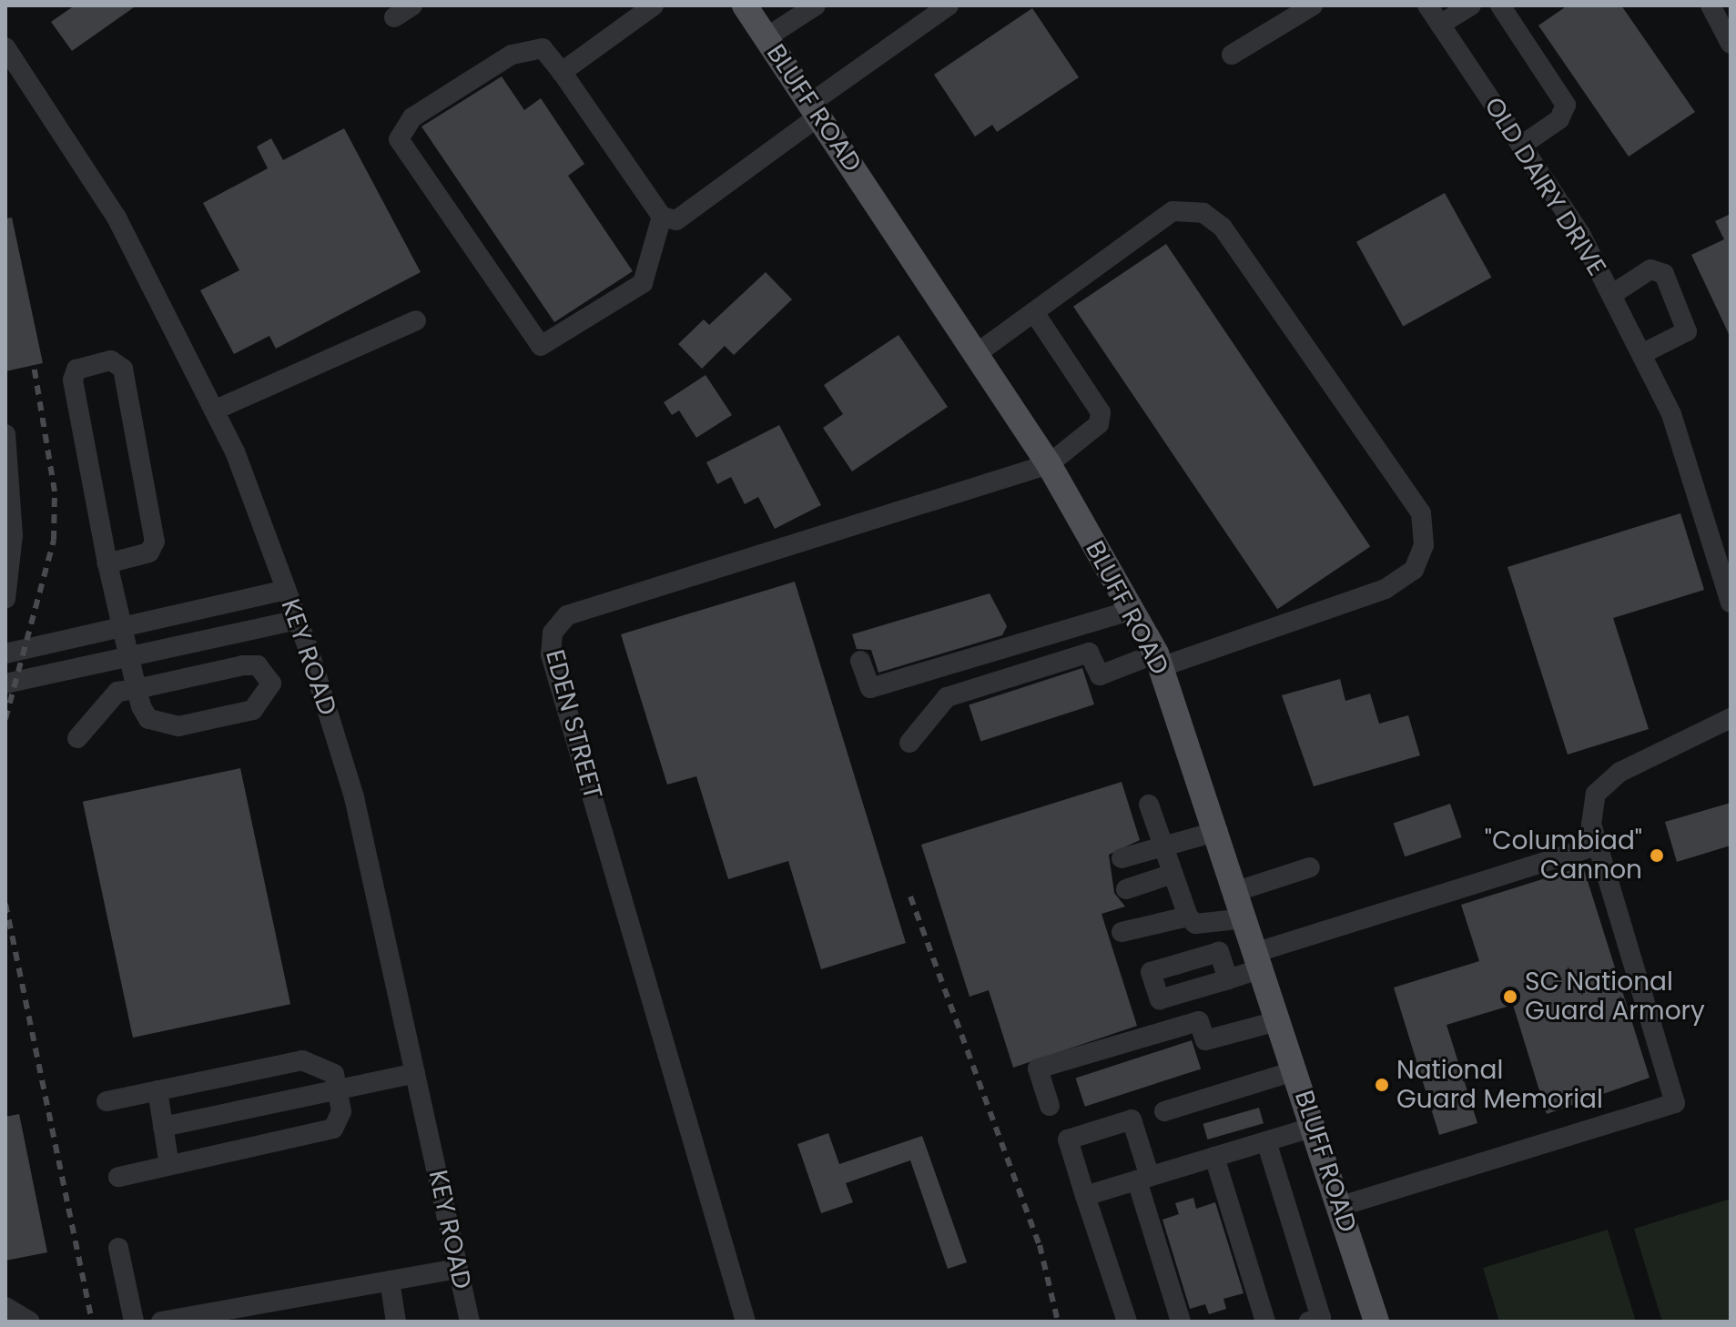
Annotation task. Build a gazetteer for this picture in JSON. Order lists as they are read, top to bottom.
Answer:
{
  "streets": {
    "main road": ["BLUFF ROAD"],
    "street": ["OLD DAIRY DRIVE", "KEY ROAD", "EDEN STREET"]
  },
  "crossings": [
    ["BLUFF ROAD", "EDEN STREET"]
  ],
  "places": ["\"Columbiad\" Cannon", "SC National Guard Armory", "National Guard Memorial"]
}
